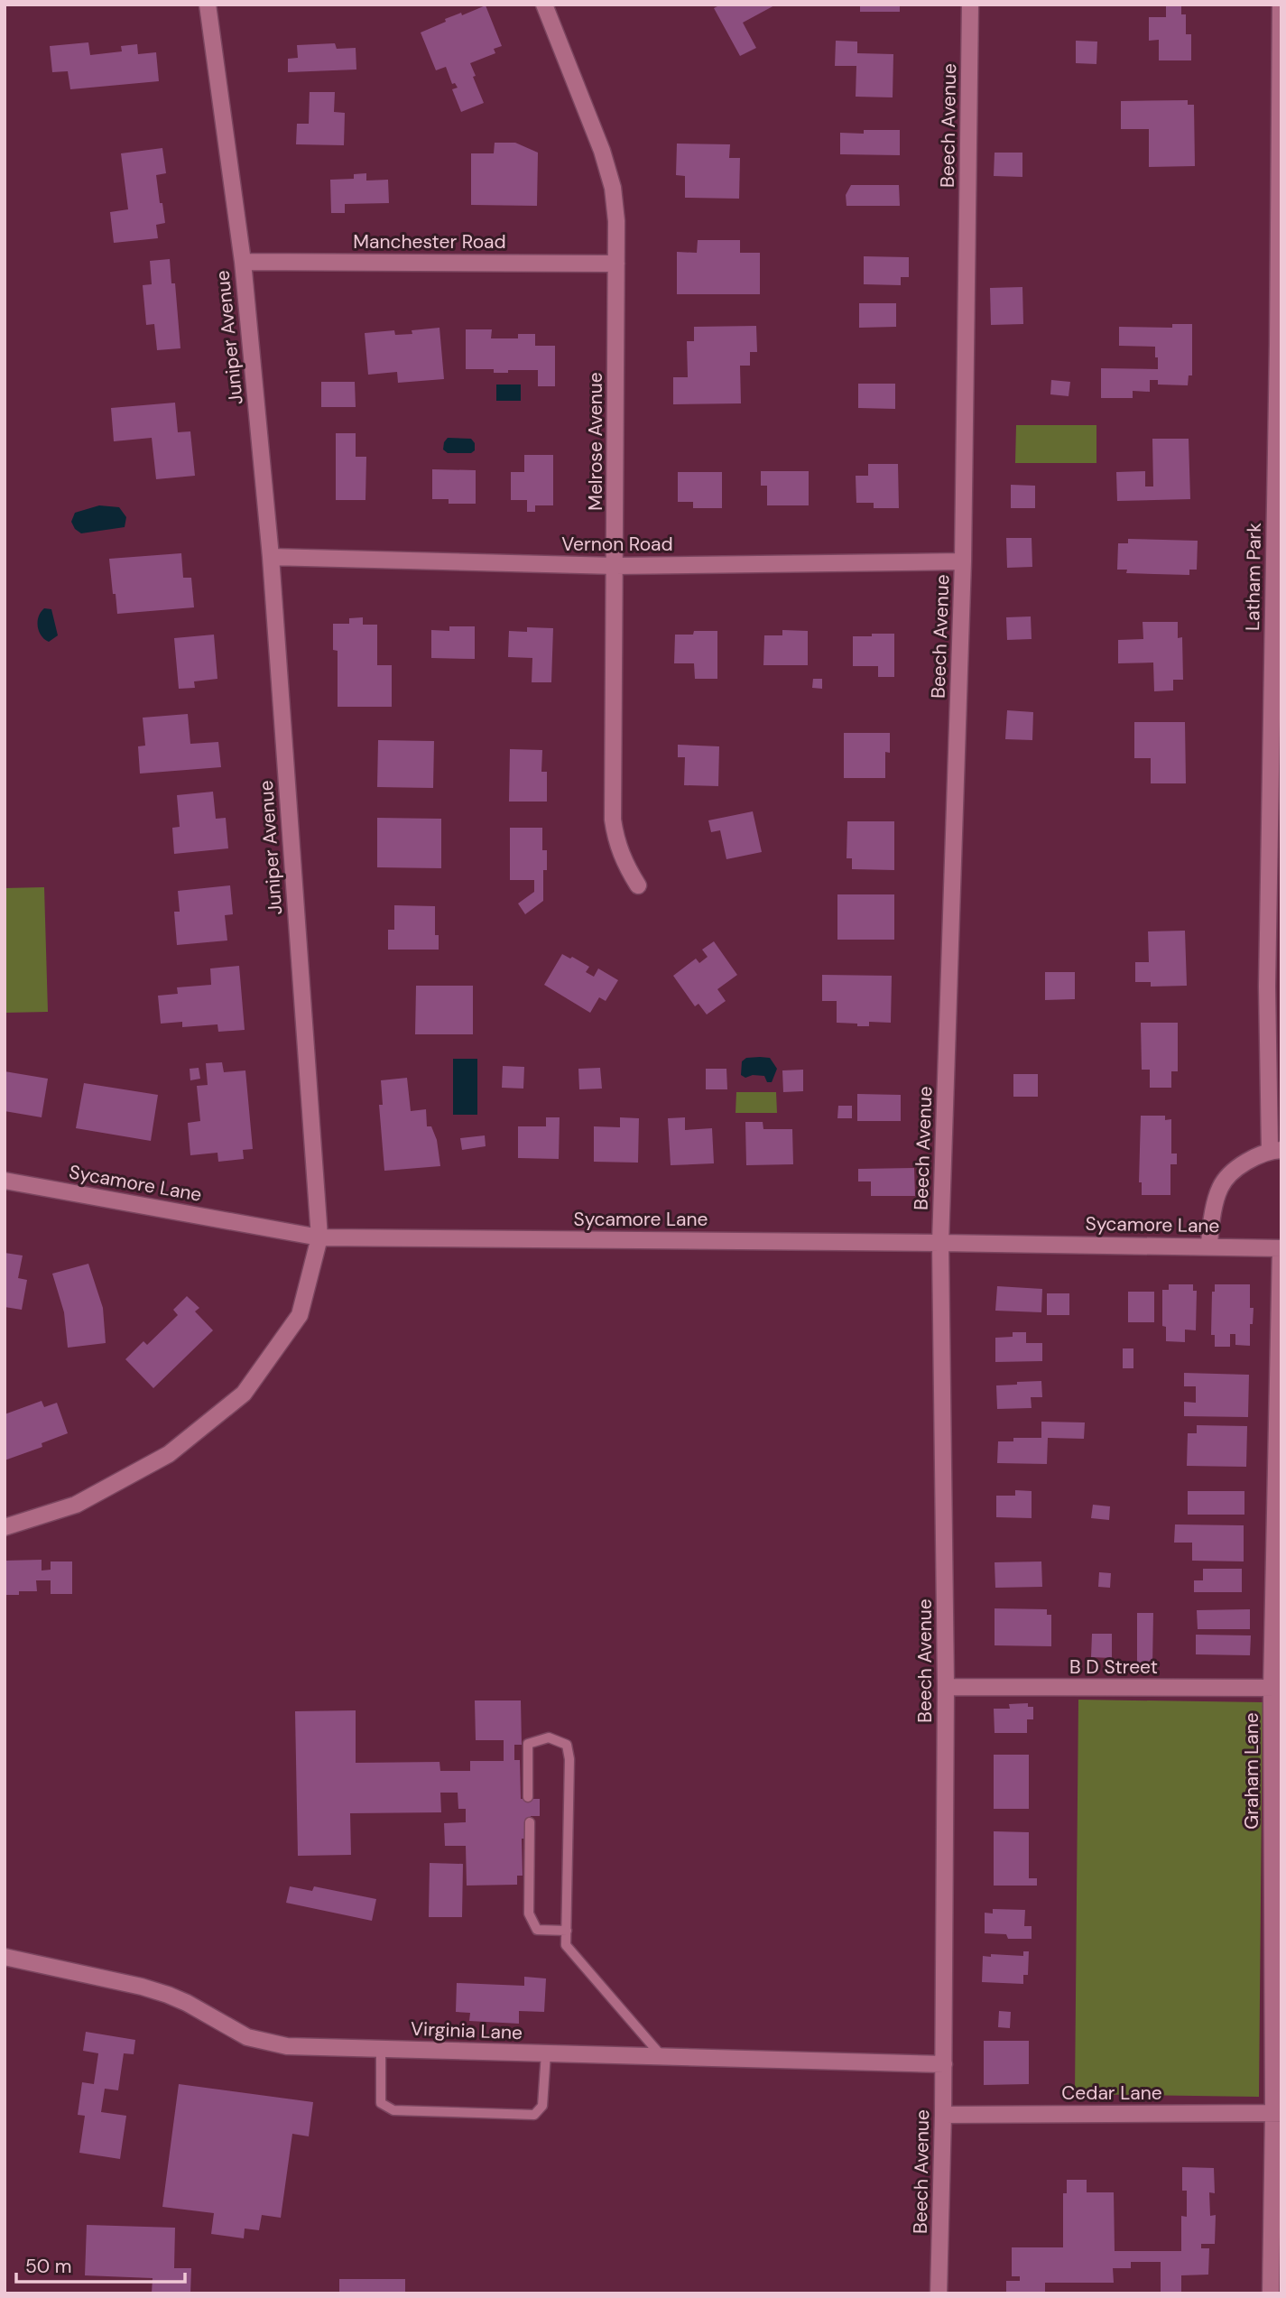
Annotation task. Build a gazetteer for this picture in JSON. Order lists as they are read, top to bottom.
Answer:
{
  "streets": {
    "street": [
      "Beech Avenue",
      "Manchester Road",
      "Juniper Avenue",
      "Melrose Avenue",
      "Vernon Road",
      "Latham Park",
      "Sycamore Lane",
      "B D Street",
      "Graham Lane",
      "Virginia Lane",
      "Cedar Lane"
    ]
  },
  "crossings": [
    ["Beech Avenue", "Vernon Road"],
    ["Beech Avenue", "Sycamore Lane"],
    ["Beech Avenue", "B D Street"],
    ["Beech Avenue", "Virginia Lane"],
    ["Beech Avenue", "Cedar Lane"],
    ["Manchester Road", "Juniper Avenue"],
    ["Manchester Road", "Melrose Avenue"],
    ["Juniper Avenue", "Vernon Road"],
    ["Juniper Avenue", "Sycamore Lane"],
    ["Melrose Avenue", "Vernon Road"],
    ["Latham Park", "Sycamore Lane"],
    ["Sycamore Lane", "Graham Lane"],
    ["B D Street", "Graham Lane"],
    ["Graham Lane", "Cedar Lane"]
  ],
  "scale_bar": "50 m"
}
